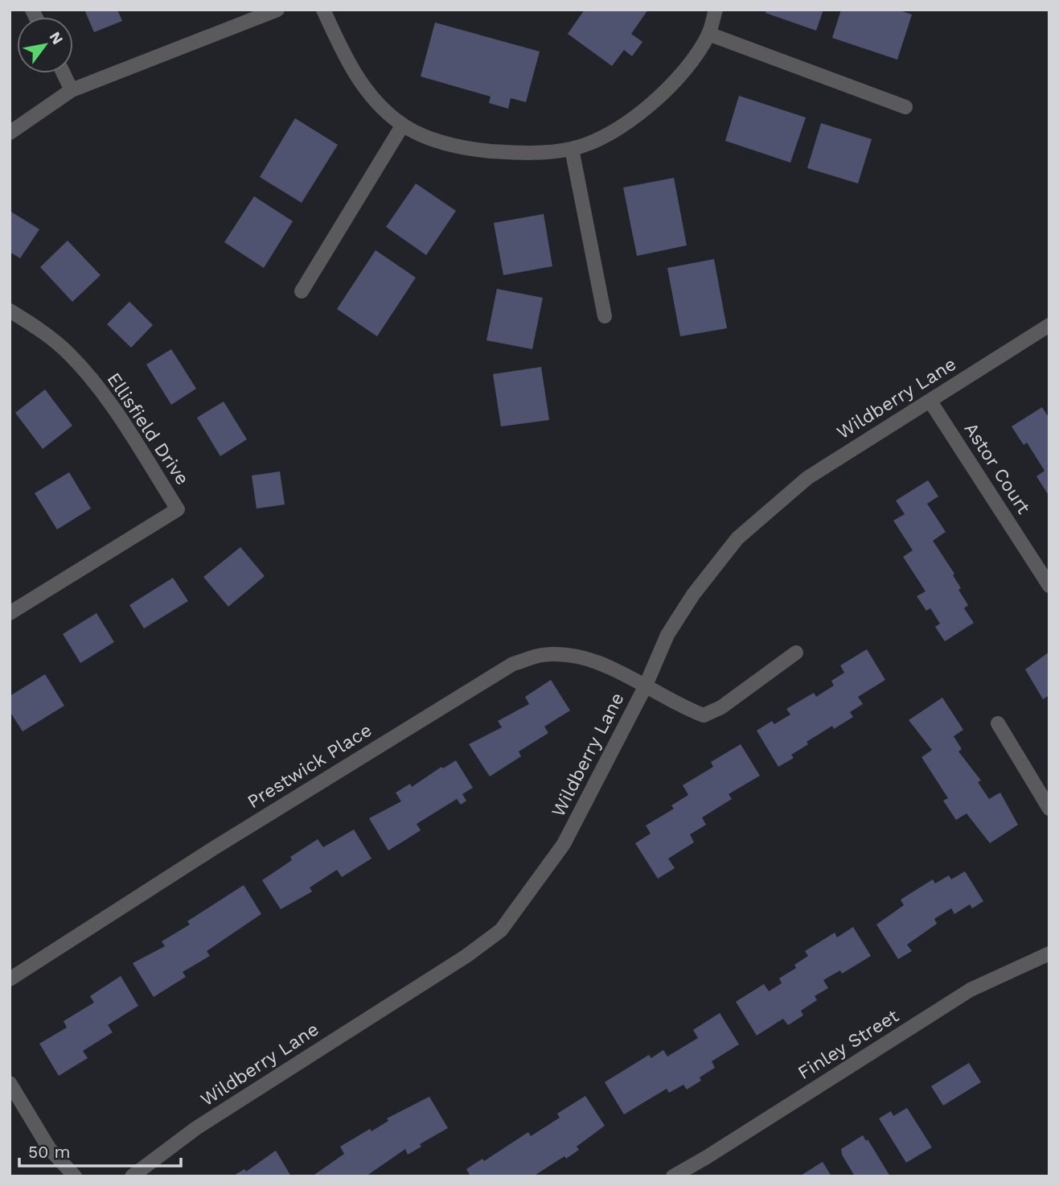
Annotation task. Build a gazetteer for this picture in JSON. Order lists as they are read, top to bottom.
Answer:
{
  "streets": {
    "street": [
      "Wildberry Lane",
      "Ellisfield Drive",
      "Astor Court",
      "Prestwick Place",
      "Finley Street"
    ]
  },
  "crossings": [
    ["Wildberry Lane", "Astor Court"],
    ["Wildberry Lane", "Prestwick Place"]
  ],
  "scale_bar": "50 m",
  "north": "top right"
}
